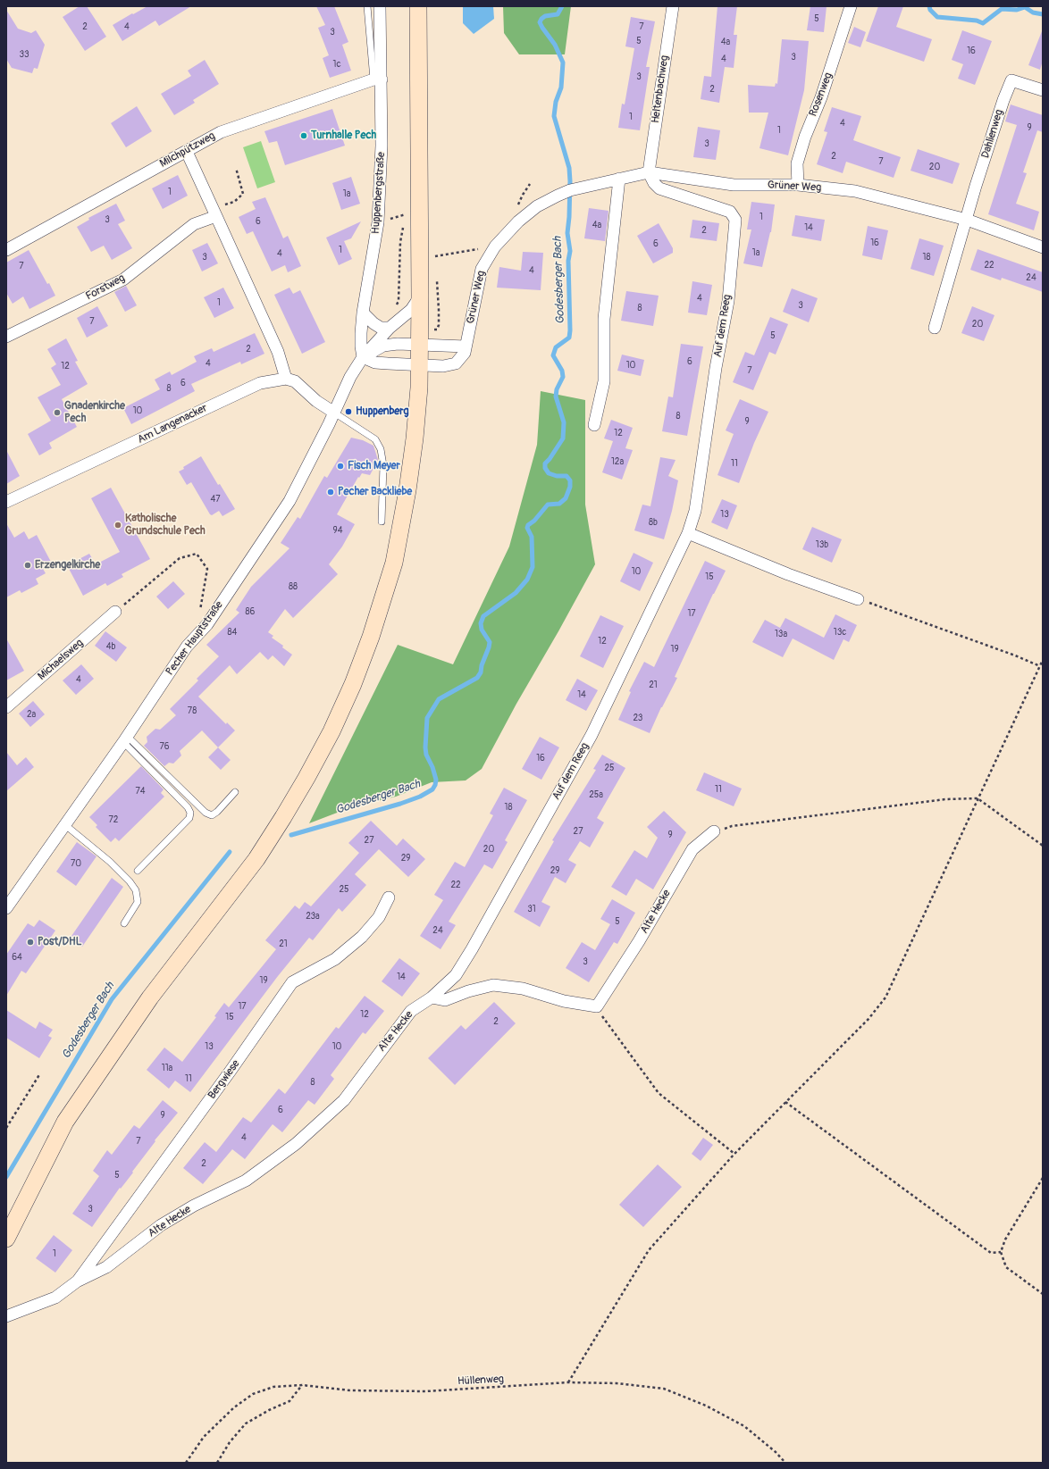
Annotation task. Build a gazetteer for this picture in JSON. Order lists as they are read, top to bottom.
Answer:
{
  "streets": {
    "street": [
      "Heltenbachweg",
      "Rosenweg",
      "Dahlienweg",
      "Milchpützweg",
      "Grüner Weg",
      "Huppenbergstraße",
      "Forstweg",
      "Auf dem Reeg",
      "Am Langenacker",
      "Pecher Hauptstraße",
      "Michaelsweg",
      "Alte Hecke",
      "Bergwiese"
    ],
    "path": ["Hüllenweg"]
  },
  "crossings": [
    ["Heltenbachweg", "Grüner Weg"],
    ["Heltenbachweg", "Auf dem Reeg"],
    ["Rosenweg", "Grüner Weg"],
    ["Dahlienweg", "Grüner Weg"],
    ["Milchpützweg", "Huppenbergstraße"],
    ["Grüner Weg", "Auf dem Reeg"],
    ["Huppenbergstraße", "Pecher Hauptstraße"],
    ["Auf dem Reeg", "Alte Hecke"],
    ["Alte Hecke", "Bergwiese"]
  ],
  "water": ["Godesberger Bach"],
  "places": [
    "Turnhalle Pech",
    "Huppenberg",
    "Gnadenkirche Pech",
    "Fisch Meyer",
    "Pecher Backliebe",
    "Katholische Grundschule Pech",
    "Erzengelkirche",
    "Post/DHL"
  ],
  "house_numbers": [
    "5",
    "2",
    "4",
    "7",
    "3",
    "5",
    "4a",
    "16",
    "33",
    "3",
    "4",
    "1c",
    "3",
    "2",
    "1",
    "4",
    "9",
    "1",
    "3",
    "2",
    "7",
    "20",
    "1",
    "1a",
    "1",
    "3",
    "6",
    "4a",
    "14",
    "2",
    "16",
    "6",
    "1",
    "1a",
    "4",
    "3",
    "18",
    "22",
    "7",
    "4",
    "24",
    "4",
    "1",
    "3",
    "8",
    "7",
    "20",
    "5",
    "2",
    "6",
    "4",
    "10",
    "12",
    "7",
    "6",
    "8",
    "10",
    "8",
    "9",
    "12",
    "12a",
    "11",
    "47",
    "13",
    "8b",
    "94",
    "13b",
    "10",
    "15",
    "88",
    "86",
    "17",
    "84",
    "13c",
    "13a",
    "12",
    "4b",
    "19",
    "4",
    "21",
    "14",
    "78",
    "2a",
    "23",
    "76",
    "16",
    "25",
    "11",
    "74",
    "25a",
    "18",
    "72",
    "27",
    "9",
    "27",
    "20",
    "29",
    "70",
    "29",
    "22",
    "25",
    "31",
    "23a",
    "5",
    "24",
    "21",
    "64",
    "3",
    "14",
    "19",
    "17",
    "12",
    "15",
    "2",
    "13",
    "10",
    "11a",
    "11",
    "8",
    "6",
    "9",
    "4",
    "7",
    "2",
    "5",
    "3",
    "1"
  ]
}
